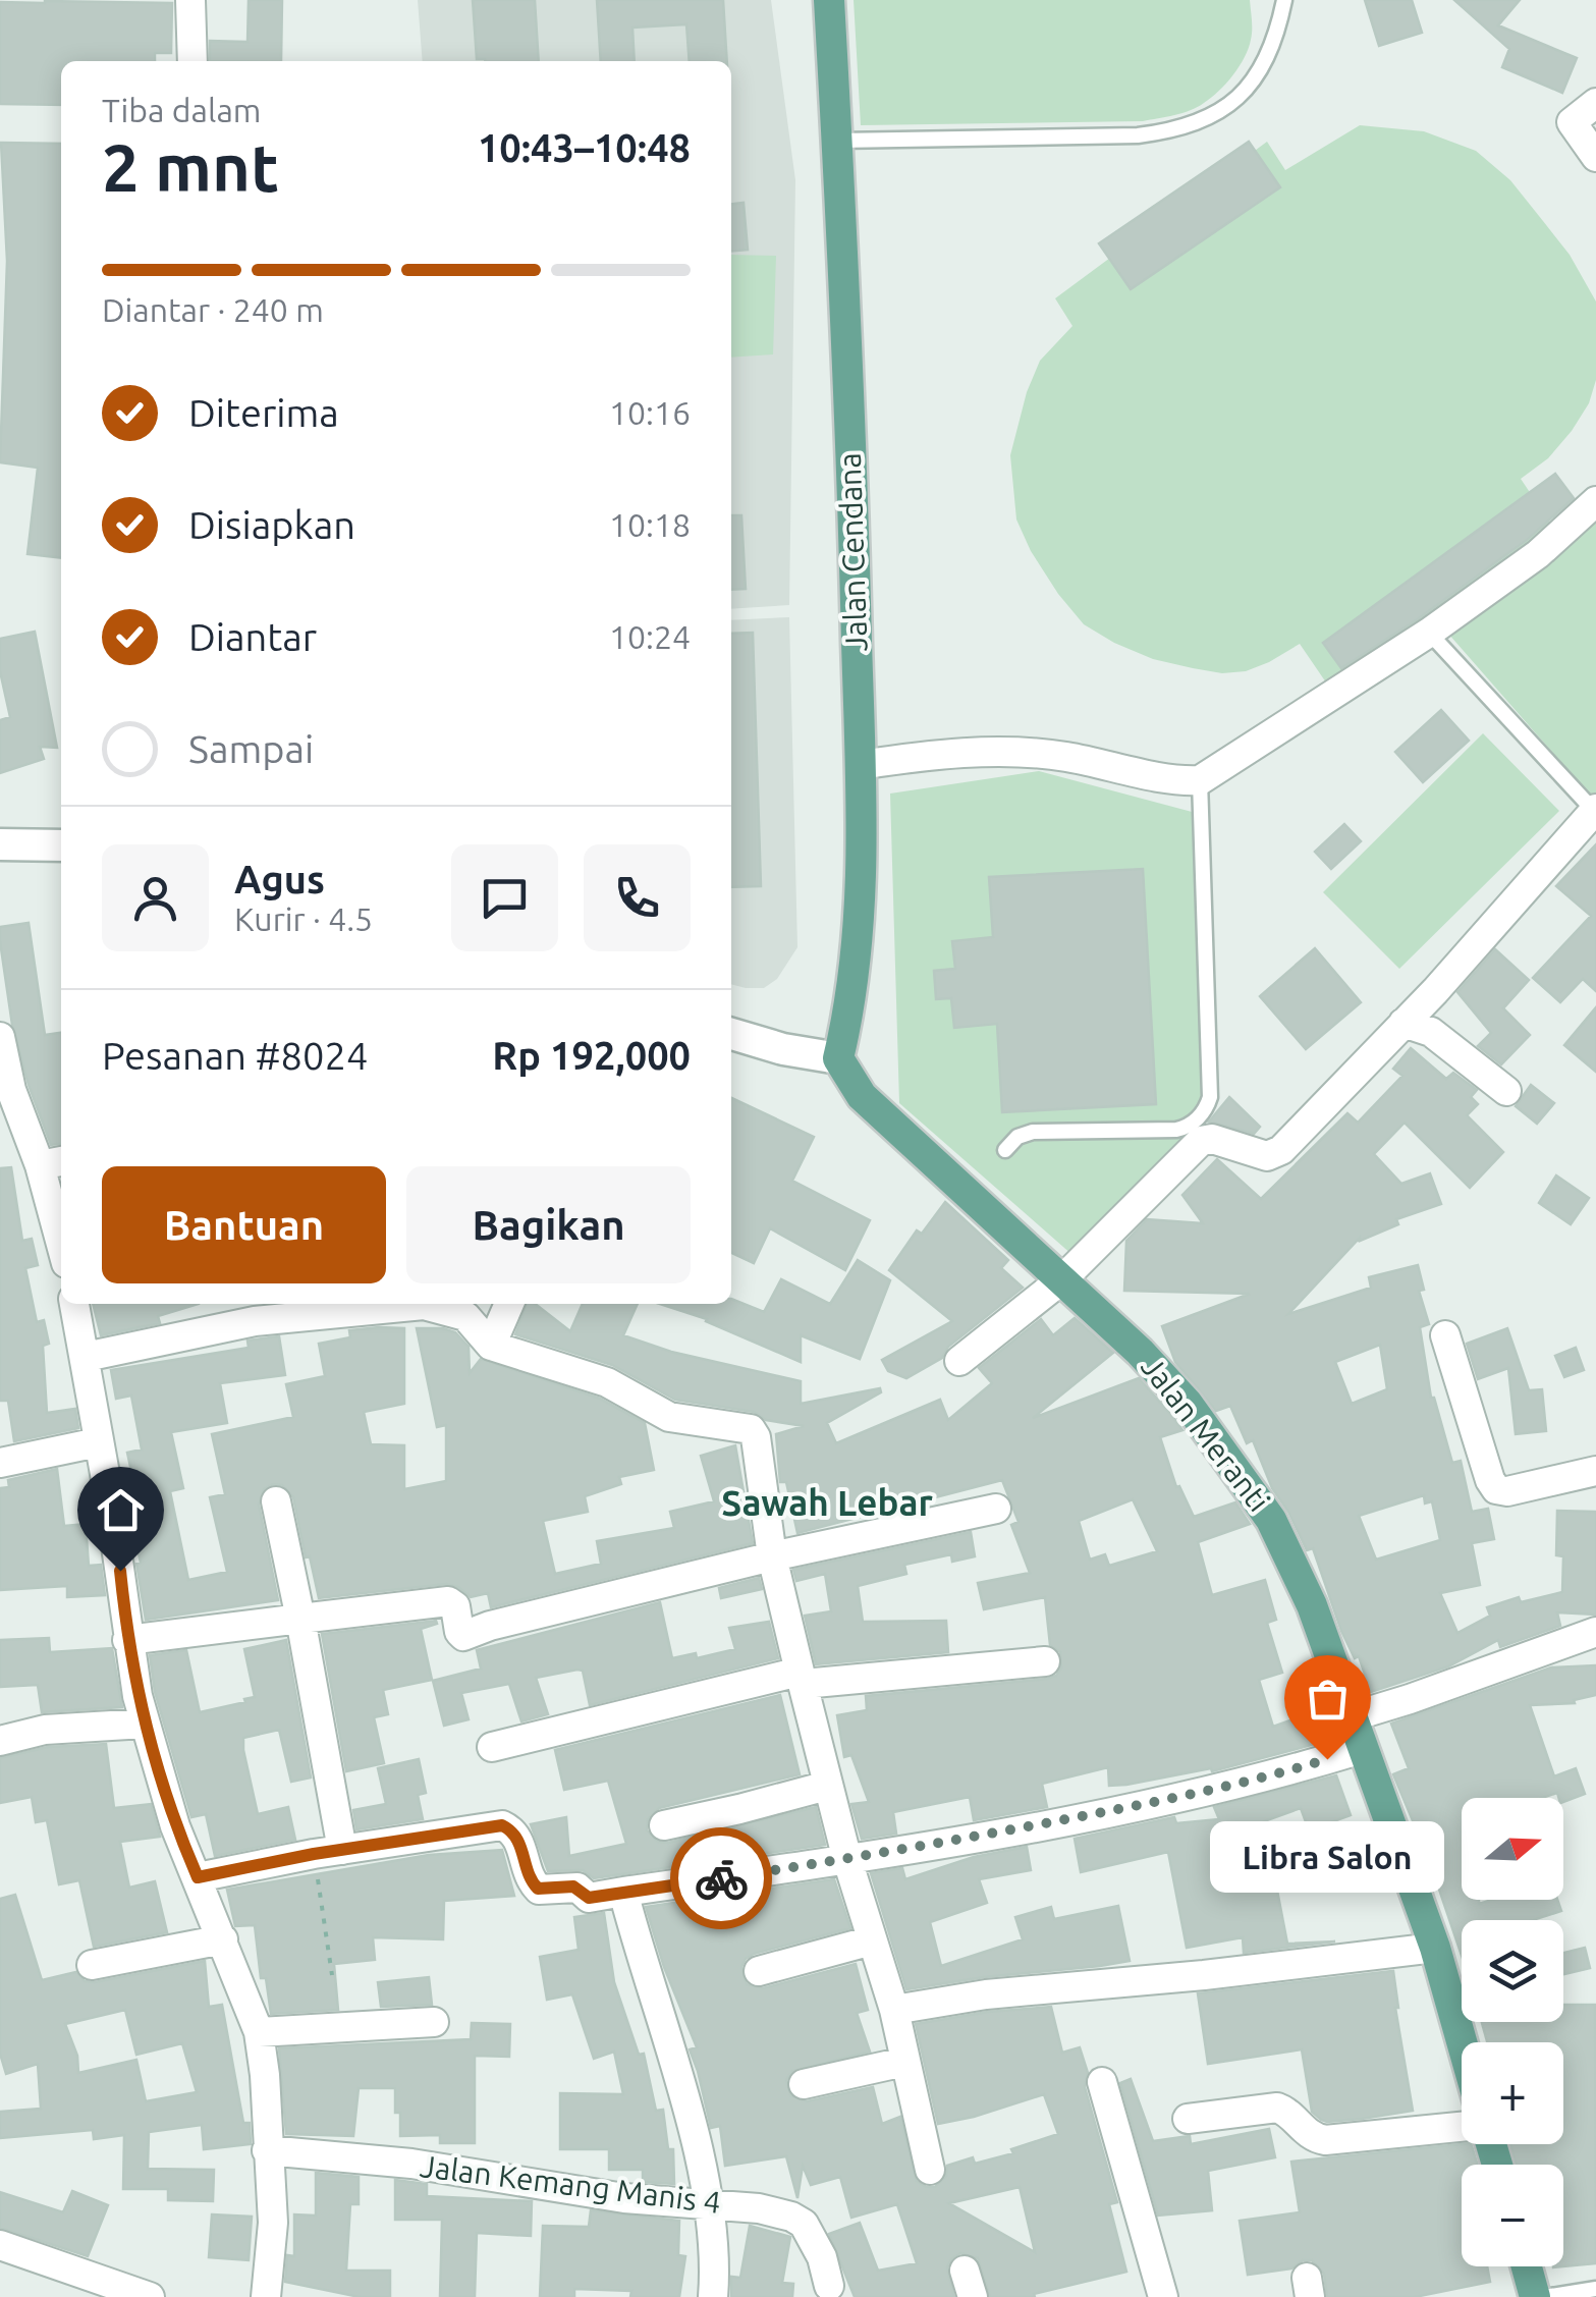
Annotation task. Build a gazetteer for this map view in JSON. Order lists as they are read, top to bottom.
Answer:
{
  "streets": {
    "main road": ["Jalan Cendana", "Jalan Meranti"],
    "street": ["Jalan Kemang Manis 4"]
  },
  "crossings": [
    ["Jalan Cendana", "Jalan Meranti"]
  ],
  "districts": ["Sawah Lebar"],
  "places": ["Libra Salon"],
  "north": "right",
  "page": {
    "heading": ["2 mnt", "Tiba dalam", "10:43–10:48"],
    "panel": [
      "Agus",
      "Kurir · 4.5",
      "Pesanan #8024",
      "Rp 192,000"
    ],
    "bar": "Diantar · 240 m",
    "list": [
      ["Diterima", "10:16"],
      ["Disiapkan", "10:18"],
      ["Diantar", "10:24"],
      "Sampai"
    ],
    "buttons": ["Bantuan", "Bagikan"],
    "map_buttons": ["+", "−"],
    "bubble": "Libra Salon"
  }
}
